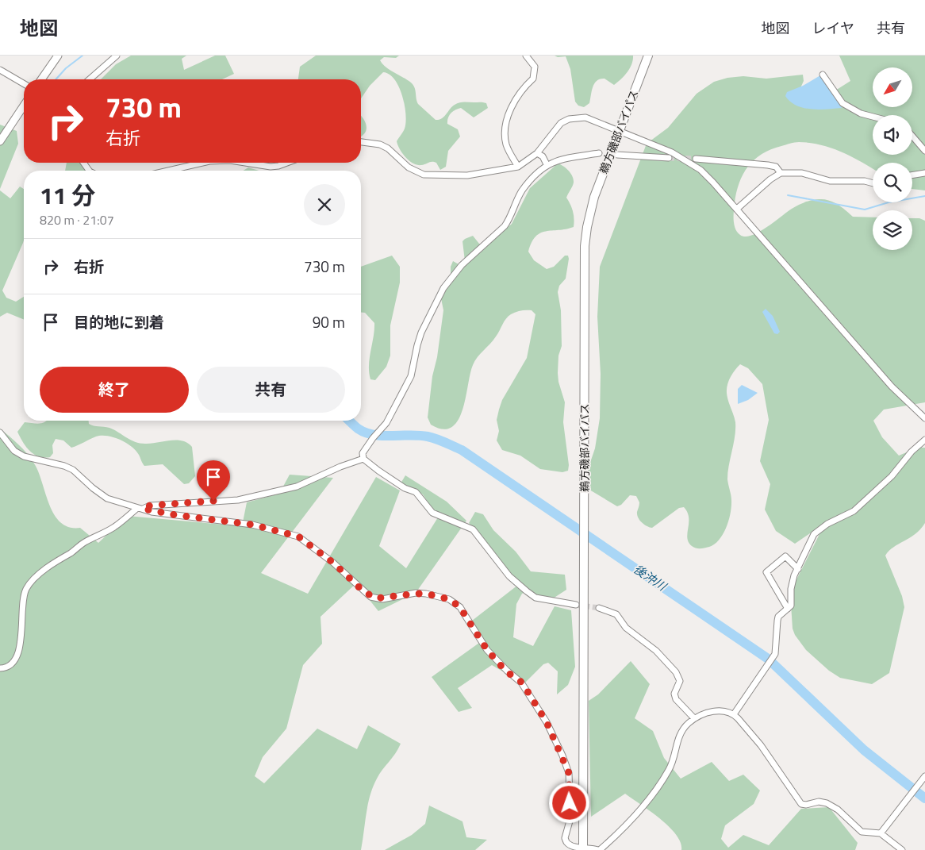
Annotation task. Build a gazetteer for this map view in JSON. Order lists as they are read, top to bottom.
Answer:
{
  "streets": {
    "highway": ["鵜方磯部バイパス"]
  },
  "water": ["後沖川"],
  "north": "bottom left",
  "page": {
    "header": "地図",
    "nav": ["地図", "レイヤ", "共有"],
    "turn": ["730 m", "右折"],
    "heading": ["11 分", "820 m · 21:07"],
    "list": [
      {
        "name": "右折",
        "value": "730 m"
      },
      {
        "name": "目的地に到着",
        "value": "90 m"
      }
    ],
    "buttons": ["終了", "共有"]
  }
}
